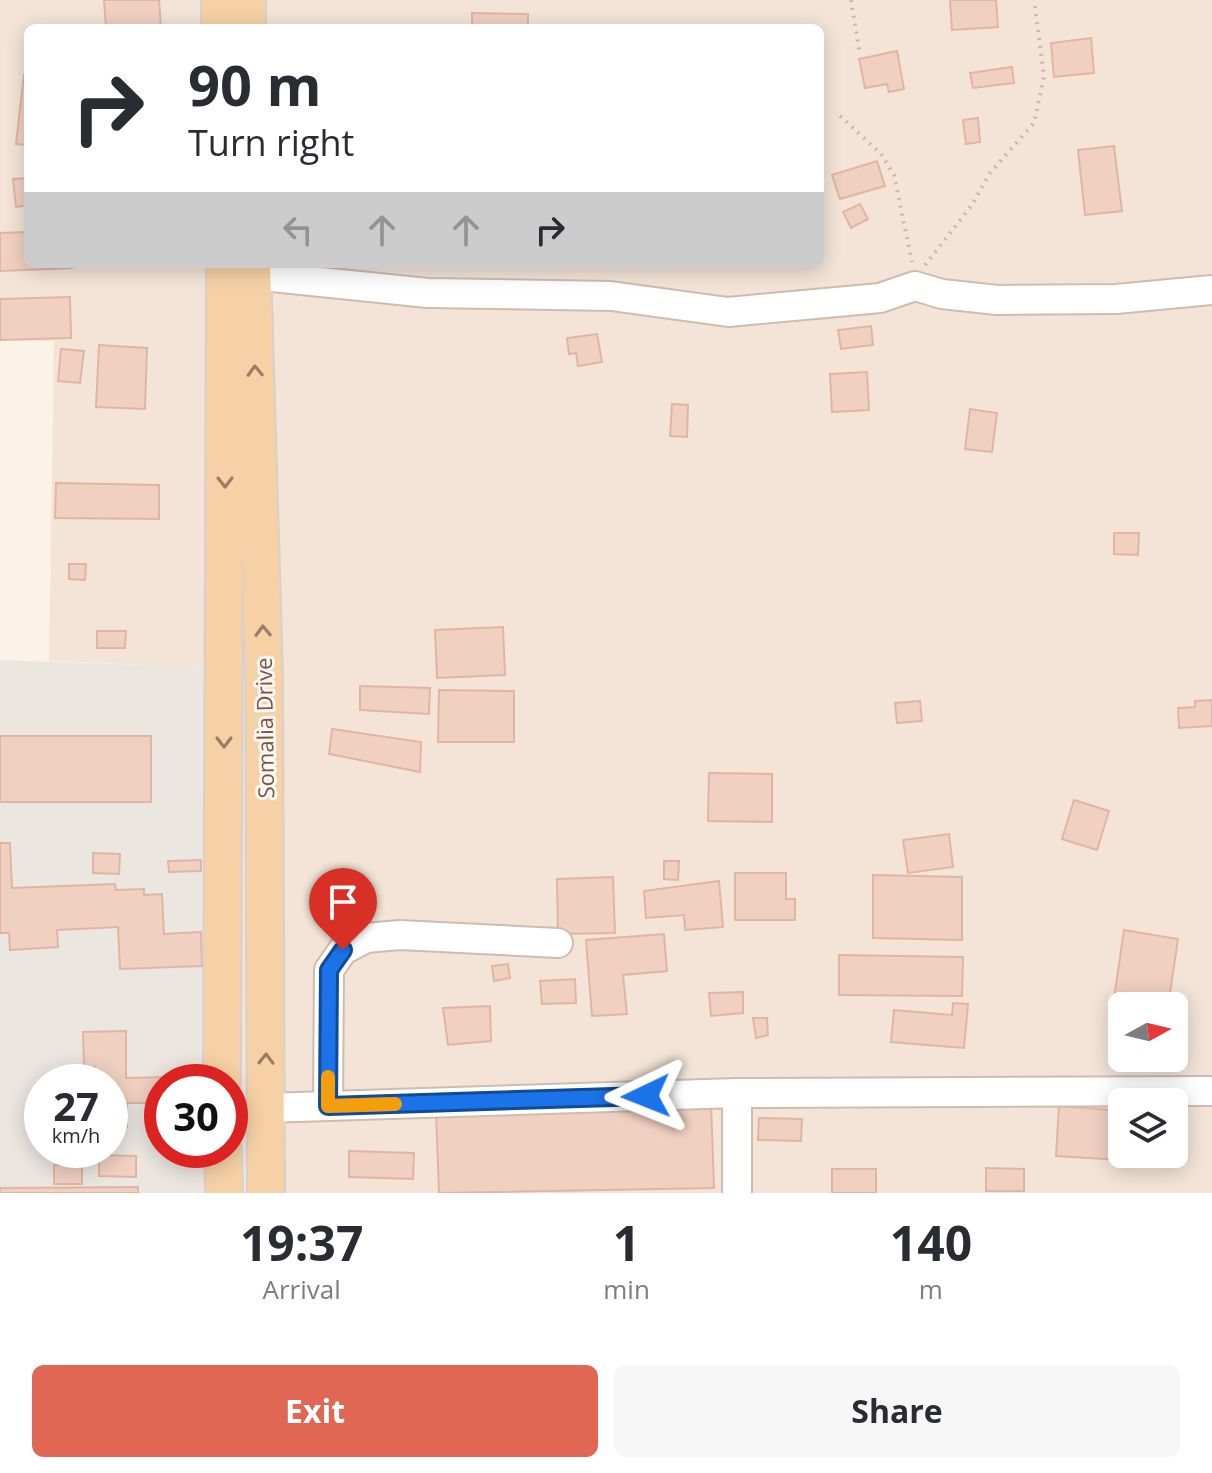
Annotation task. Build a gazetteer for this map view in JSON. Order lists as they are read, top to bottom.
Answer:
{
  "streets": {
    "main road": ["Somalia Drive"]
  },
  "north": "right",
  "page": {
    "turn": ["90 m", "Turn right"],
    "speed": "27 km/h",
    "limit": "30",
    "eta": [
      "19:37",
      "Arrival",
      "1",
      "min",
      "140",
      "m"
    ],
    "buttons": ["Exit", "Share"]
  }
}
